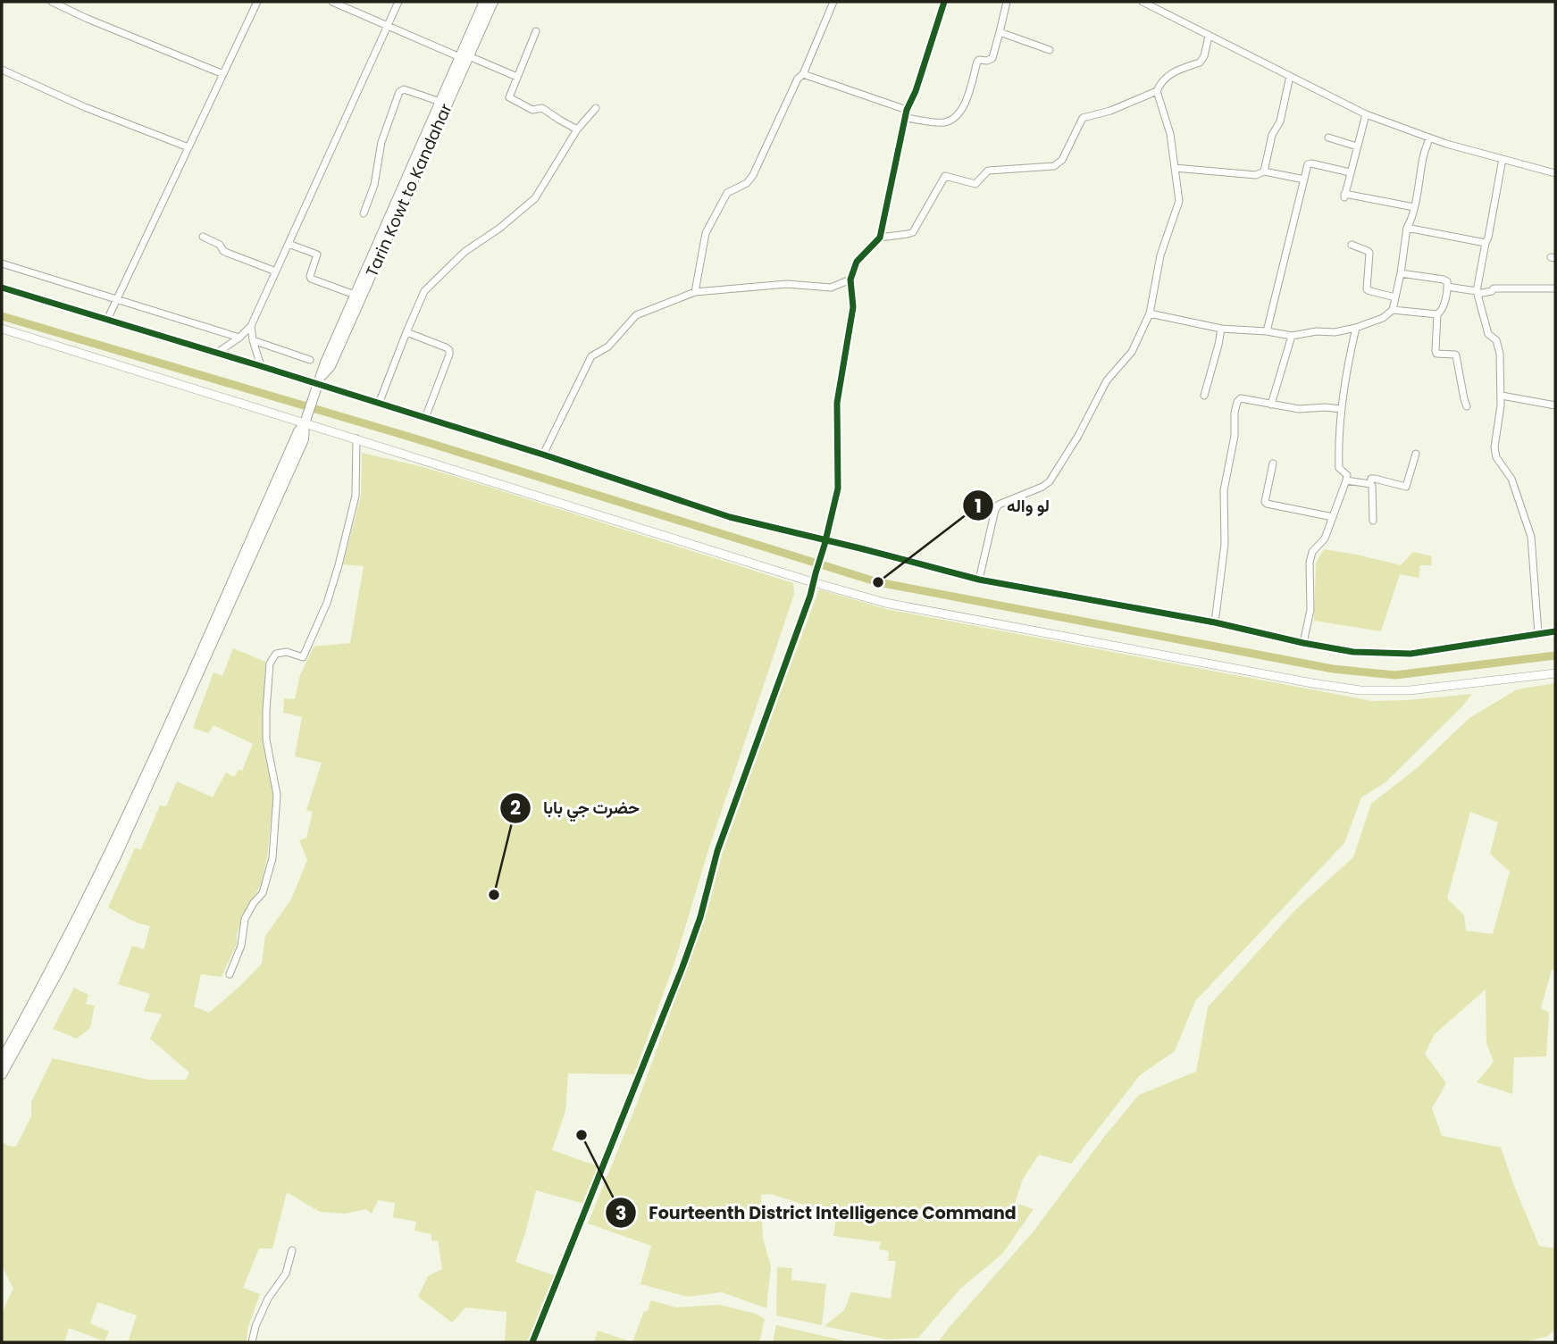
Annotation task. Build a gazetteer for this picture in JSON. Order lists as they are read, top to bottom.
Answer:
{
  "streets": {
    "main road": ["Tarin Kowt to Kandahar"]
  },
  "places": ["لو واله", "حضرت جي بابا", "Fourteenth District Intelligence Command"]
}
